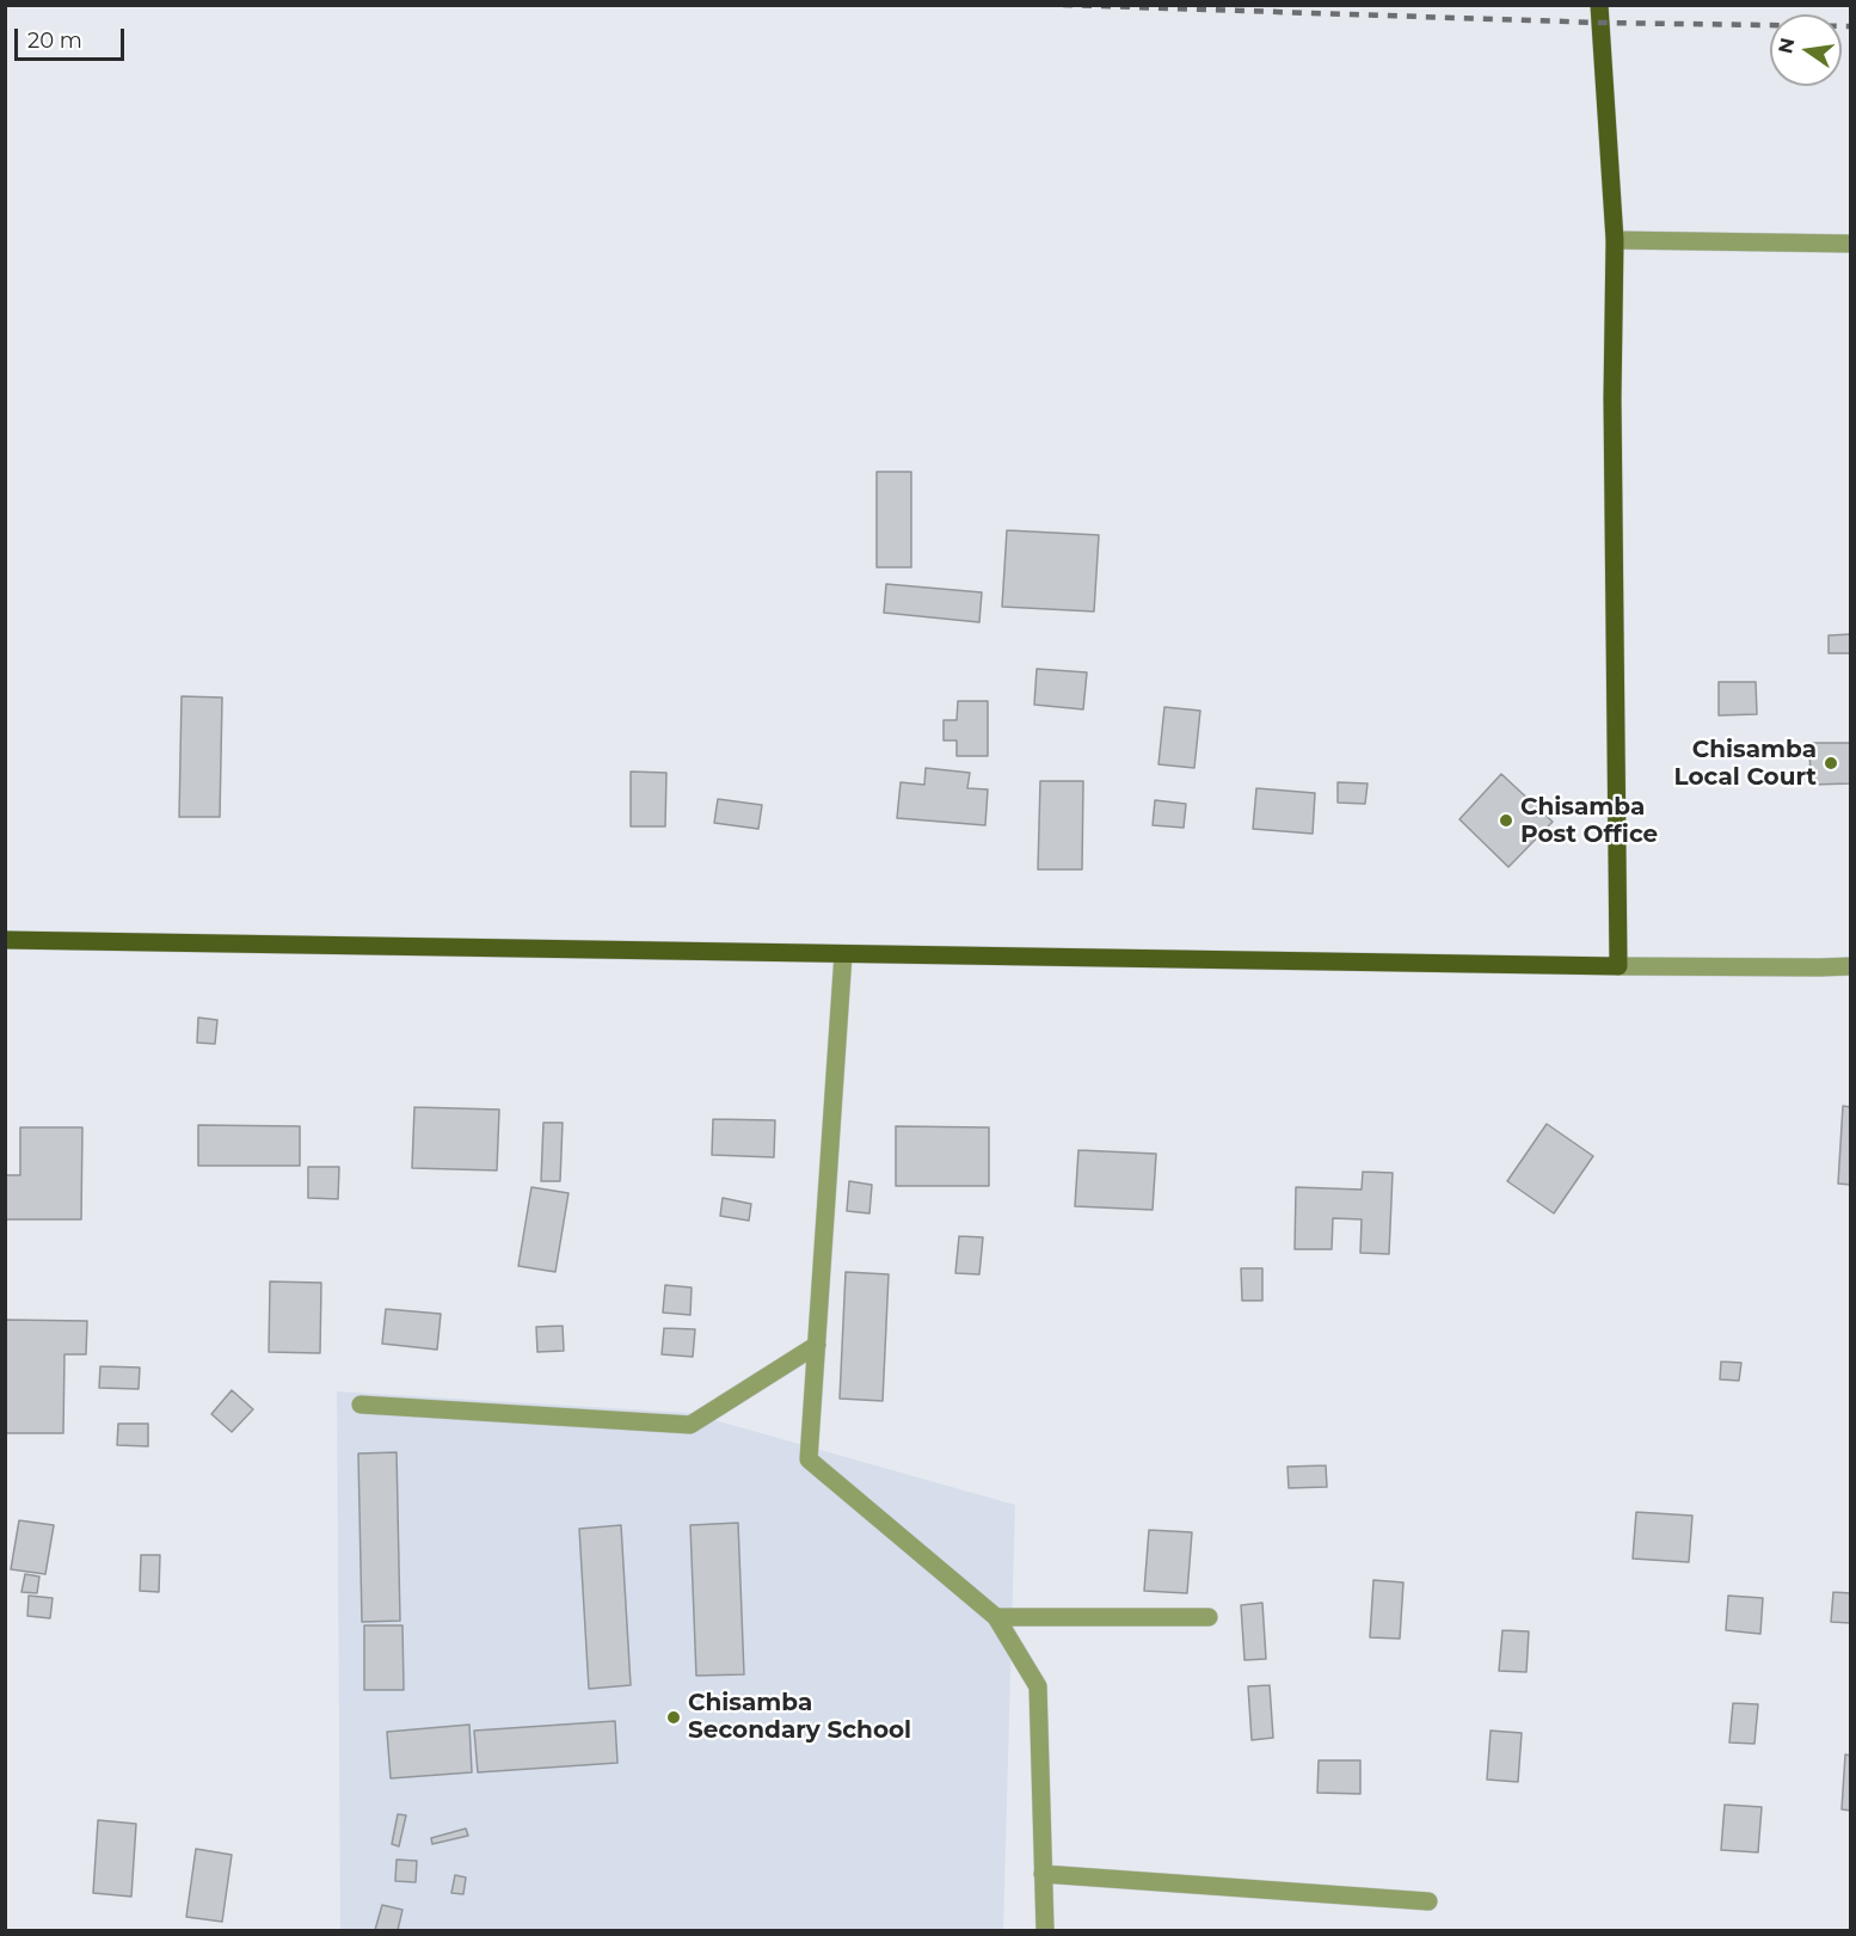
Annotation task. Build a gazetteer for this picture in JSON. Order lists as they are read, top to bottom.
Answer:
{
  "places": ["Chisamba Local Court", "Chisamba Post Office", "Chisamba Secondary School"],
  "scale_bar": "20 m",
  "north": "left"
}
